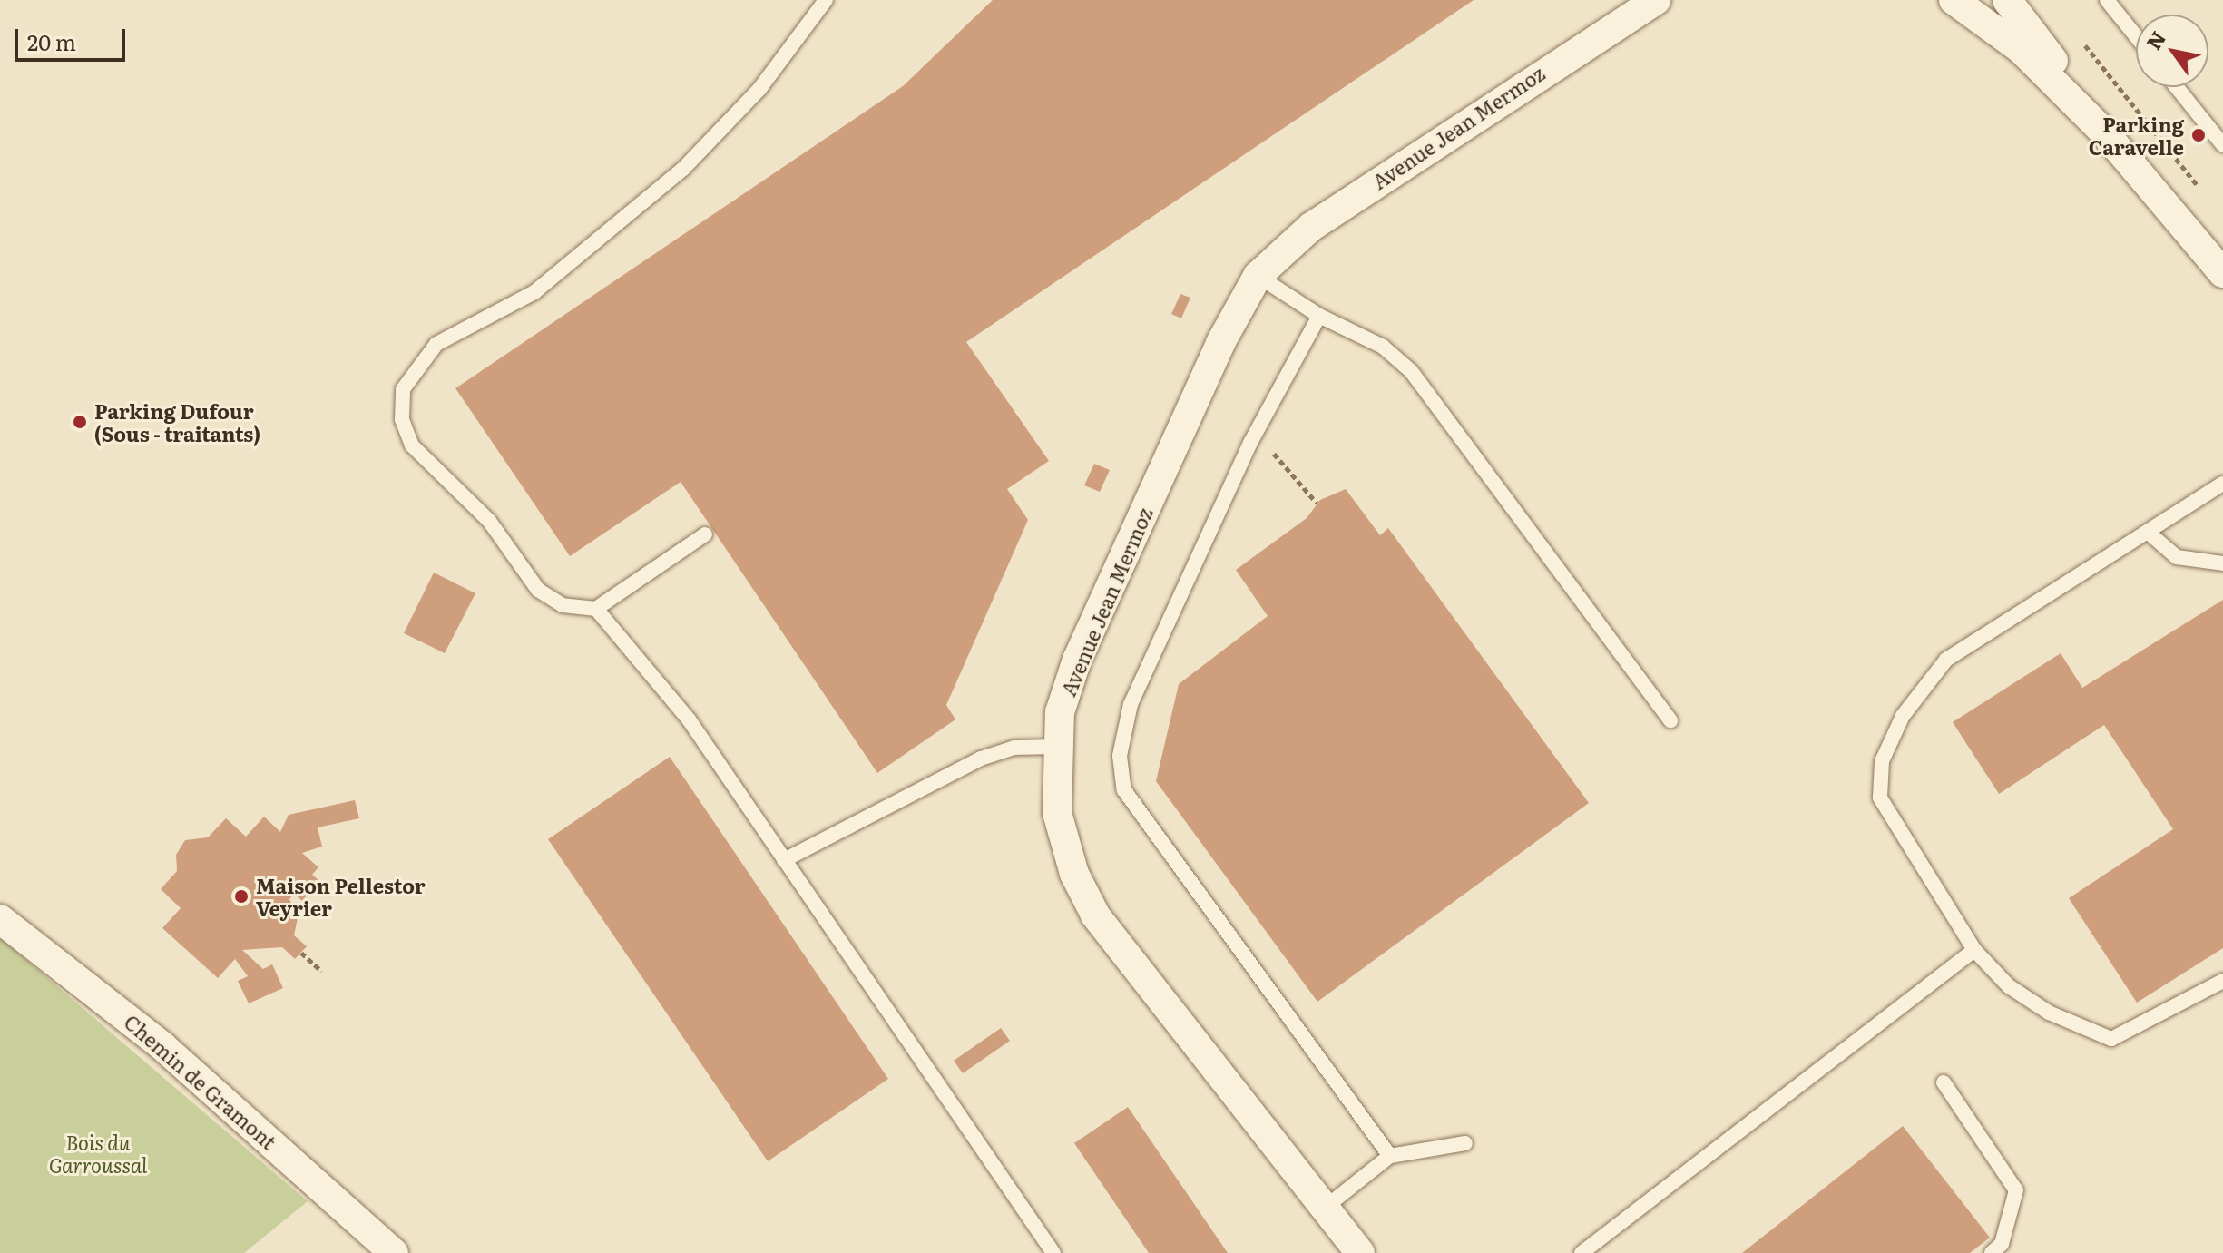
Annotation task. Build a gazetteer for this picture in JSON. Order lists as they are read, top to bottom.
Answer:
{
  "streets": {
    "street": ["Avenue Jean Mermoz", "Chemin de Gramont"]
  },
  "parks": ["Bois du Garroussal"],
  "places": ["Parking Caravelle", "Parking Dufour (Sous - traitants)", "Maison Pellestor Veyrier"],
  "scale_bar": "20 m",
  "north": "top left"
}
